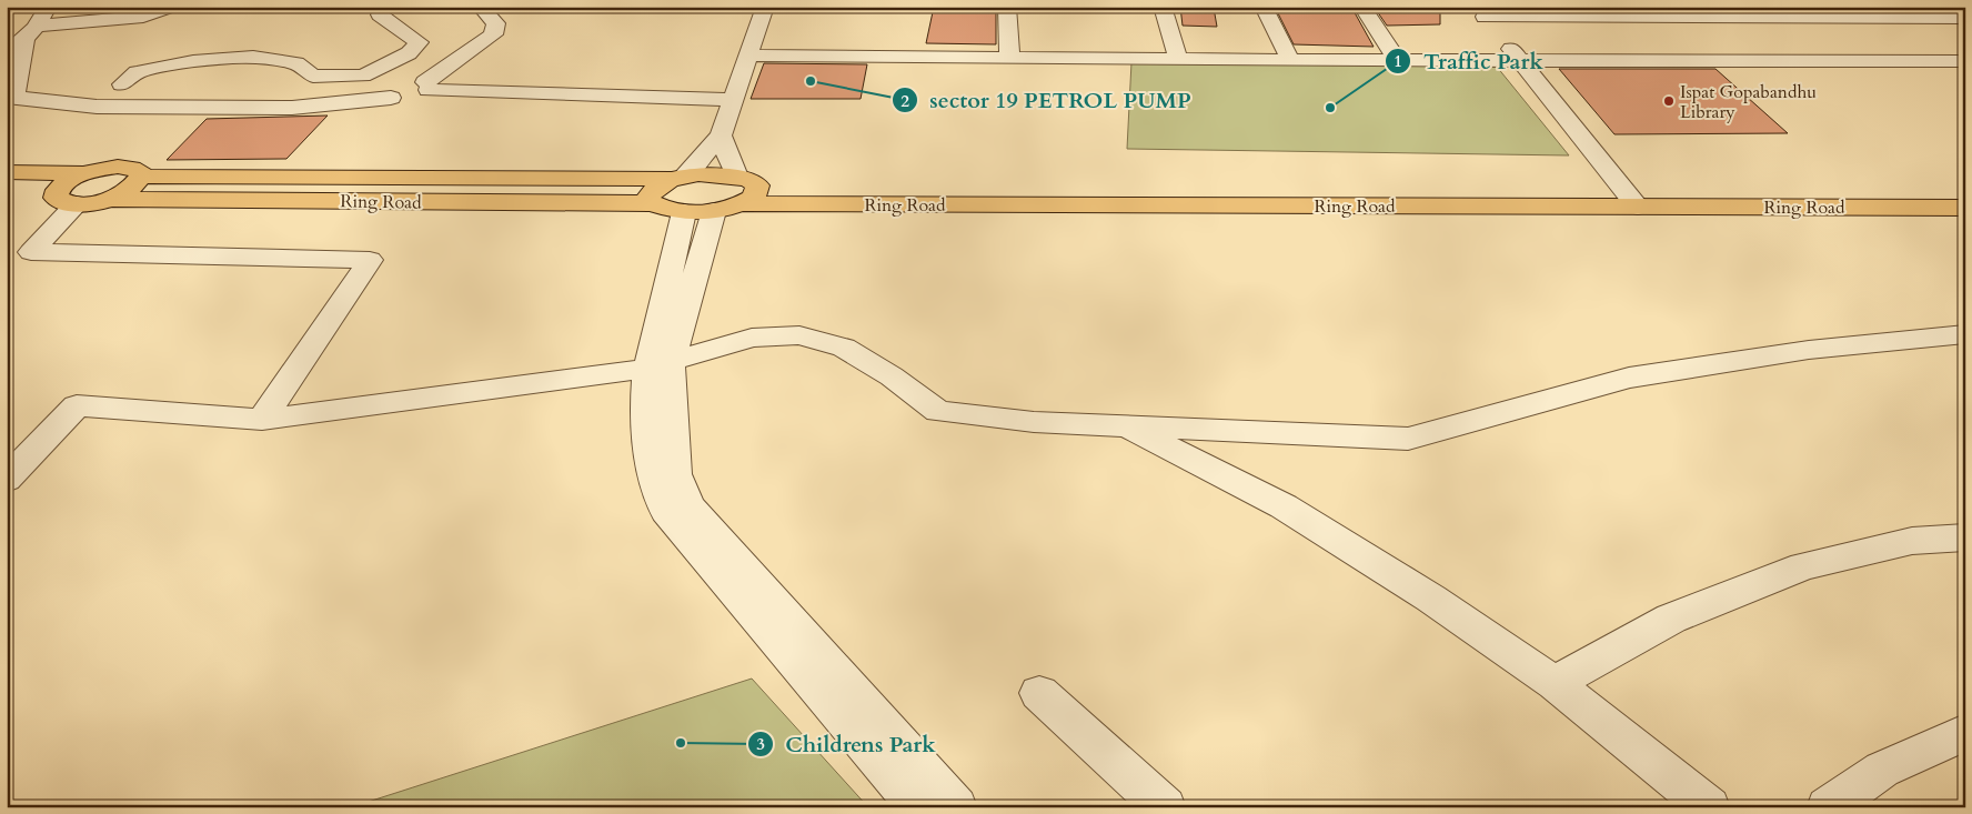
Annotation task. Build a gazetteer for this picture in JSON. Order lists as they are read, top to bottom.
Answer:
{
  "streets": {
    "main road": ["Ring Road"]
  },
  "places": [
    "sector 19 PETROL PUMP",
    "Ispat Gopabandhu Library",
    "Traffic Park",
    "Childrens Park"
  ]
}
